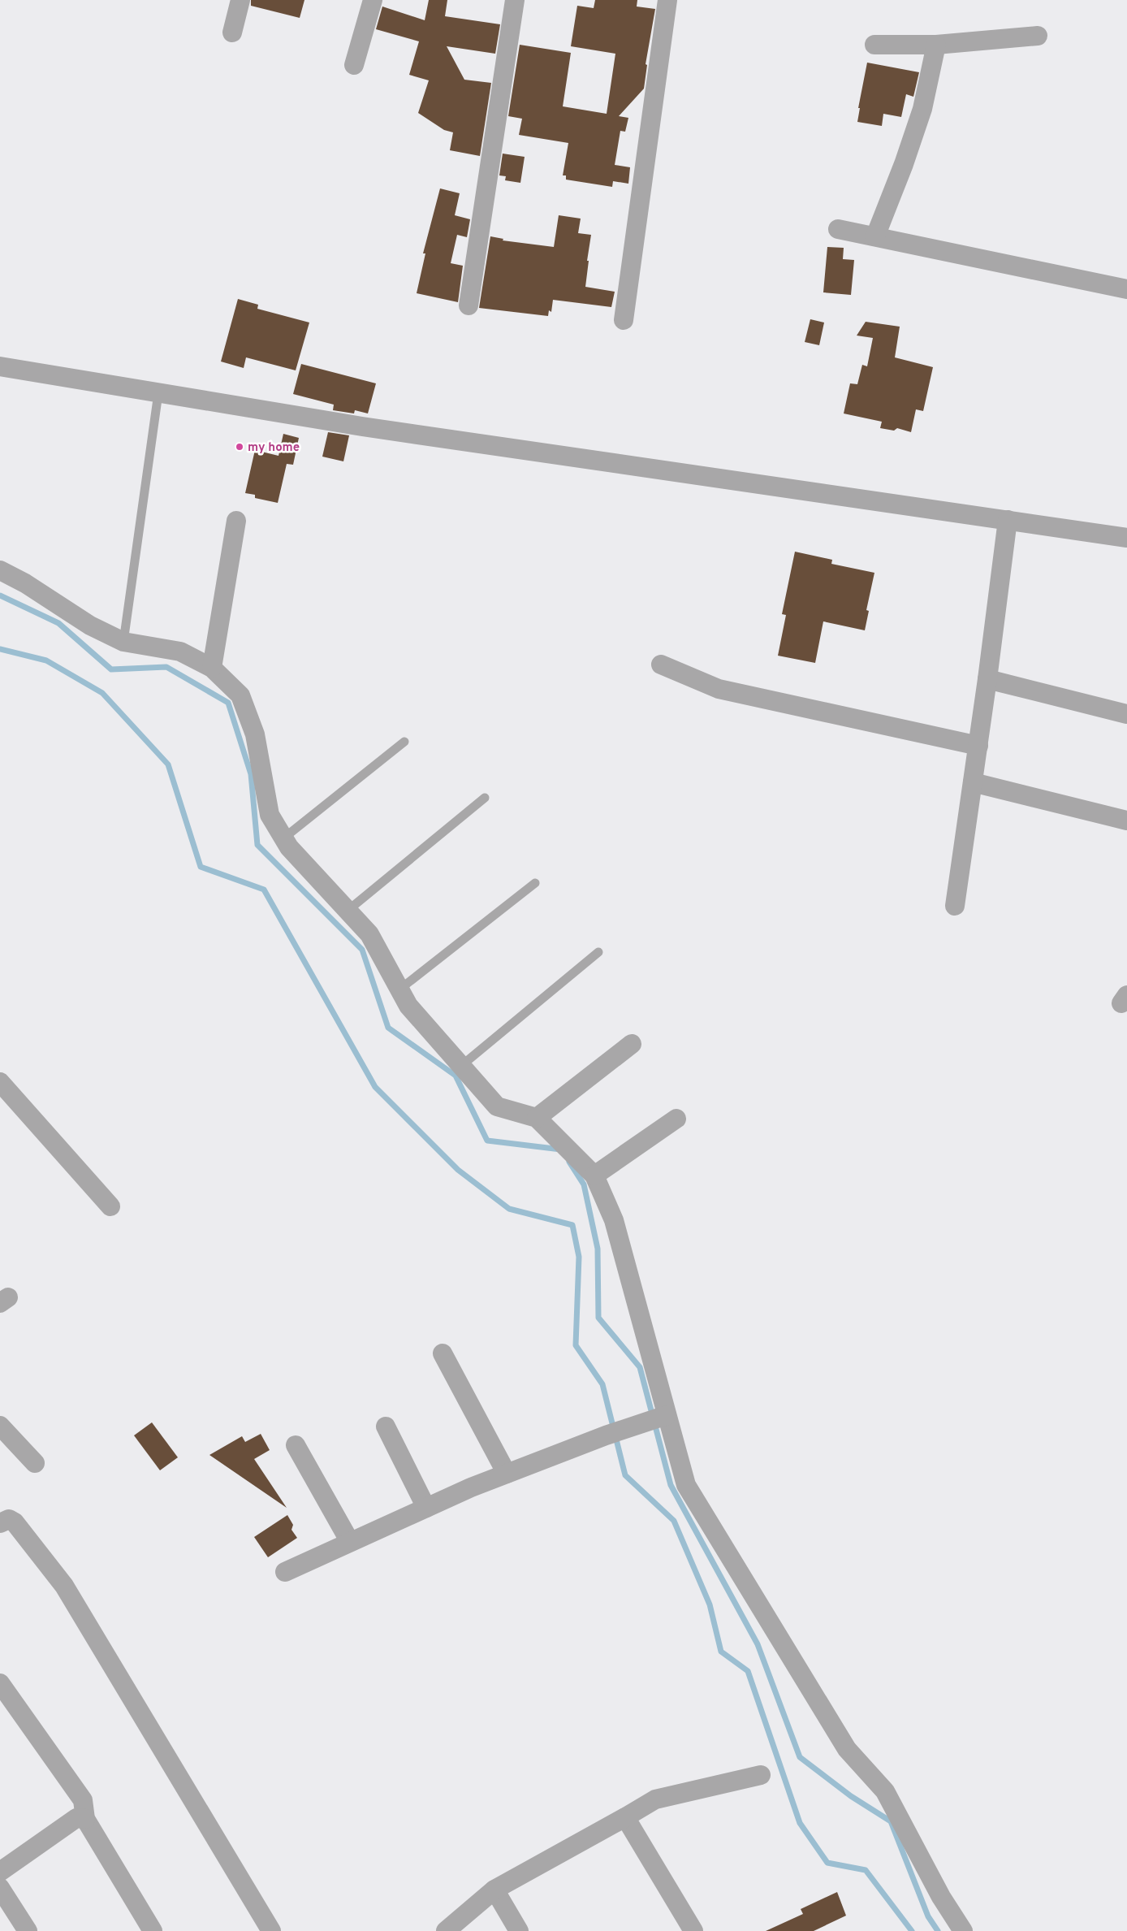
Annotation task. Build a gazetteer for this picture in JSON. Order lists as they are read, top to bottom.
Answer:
{
  "places": ["my home"]
}
